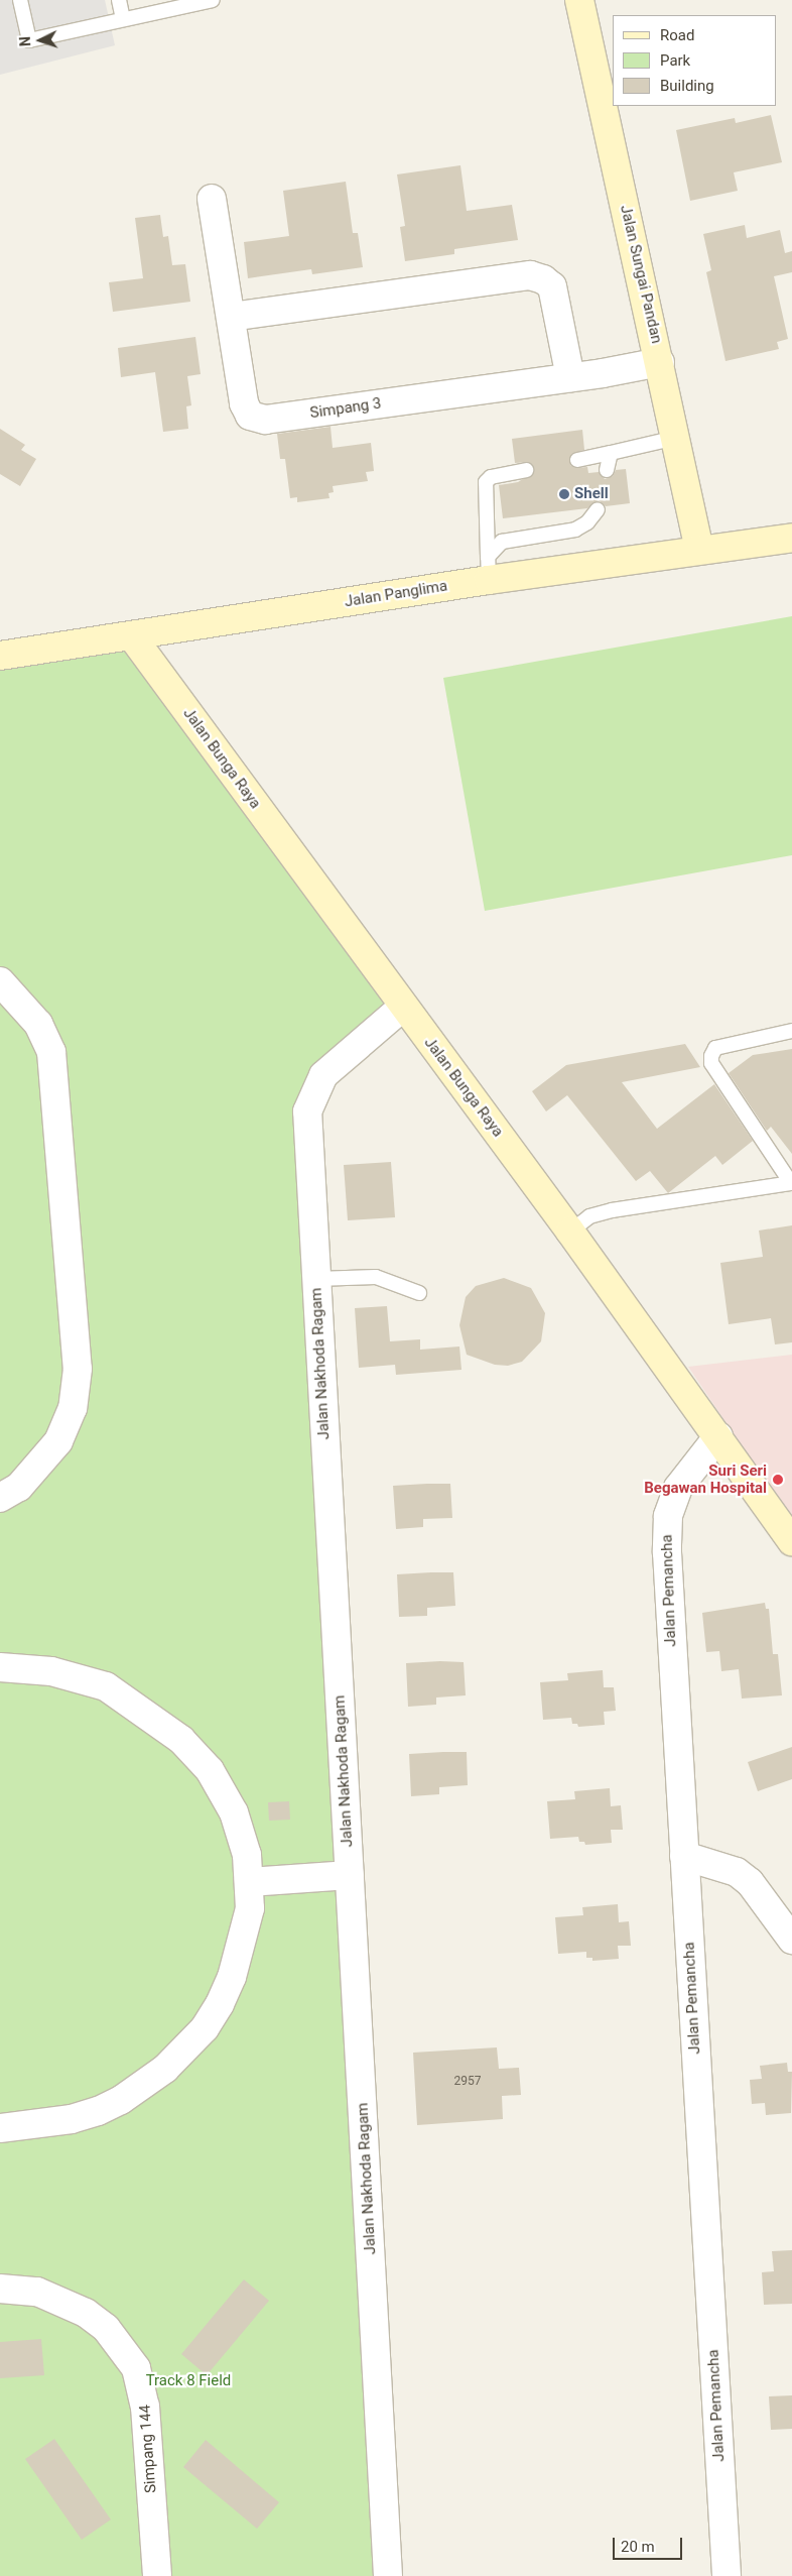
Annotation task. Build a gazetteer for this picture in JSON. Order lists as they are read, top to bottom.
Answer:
{
  "streets": {
    "street": [
      "Jalan Sungai Pandan",
      "Simpang 3",
      "Jalan Panglima",
      "Jalan Bunga Raya",
      "Jalan Nakhoda Ragam",
      "Jalan Pemancha",
      "Simpang 144"
    ]
  },
  "crossings": [
    ["Jalan Sungai Pandan", "Simpang 3"],
    ["Jalan Sungai Pandan", "Jalan Panglima"],
    ["Jalan Panglima", "Jalan Bunga Raya"],
    ["Jalan Bunga Raya", "Jalan Nakhoda Ragam"],
    ["Jalan Bunga Raya", "Jalan Pemancha"]
  ],
  "parks": ["Track 8 Field"],
  "places": ["Shell", "Suri Seri Begawan Hospital"],
  "house_numbers": ["2957"],
  "legend": ["Road", "Park", "Building"],
  "scale_bar": "20 m",
  "north": "left"
}
